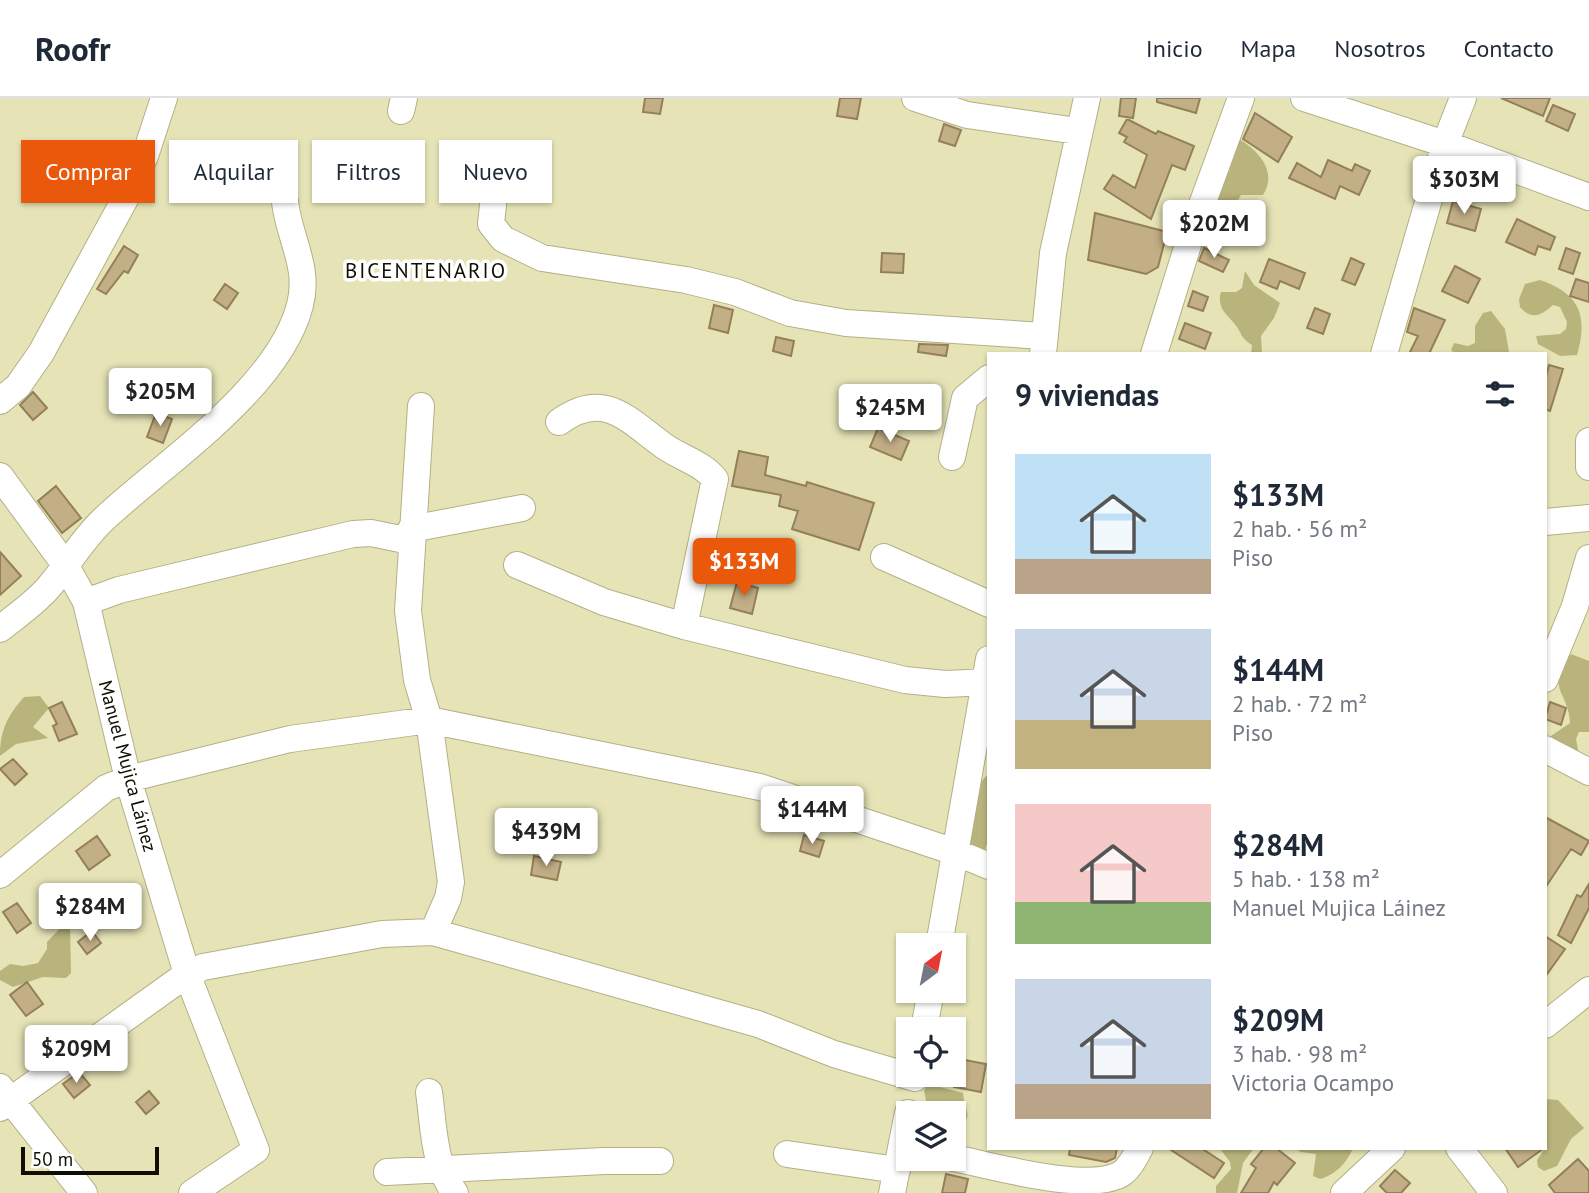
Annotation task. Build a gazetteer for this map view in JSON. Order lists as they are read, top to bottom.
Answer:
{
  "streets": {
    "street": ["Manuel Mujica Láinez"]
  },
  "districts": ["BICENTENARIO"],
  "scale_bar": "50 m",
  "north": "top right",
  "page": {
    "header": "Roofr",
    "nav": [
      "Inicio",
      "Mapa",
      "Nosotros",
      "Contacto"
    ],
    "chip": [
      "Comprar",
      "Alquilar",
      "Filtros",
      "Nuevo"
    ],
    "price": [
      "$303M",
      "$202M",
      "$205M",
      "$245M",
      "$133M",
      "$144M",
      "$439M",
      "$284M",
      "$209M"
    ],
    "heading": "9 viviendas",
    "list": [
      {
        "name": "$133M",
        "note": "2 hab. · 56 m² · Piso"
      },
      {
        "name": "$144M",
        "note": "2 hab. · 72 m² · Piso"
      },
      {
        "name": "$284M",
        "note": "5 hab. · 138 m² · Manuel Mujica Láinez"
      },
      {
        "name": "$209M",
        "note": "3 hab. · 98 m² · Victoria Ocampo"
      }
    ],
    "scale": "50 m"
  }
}
